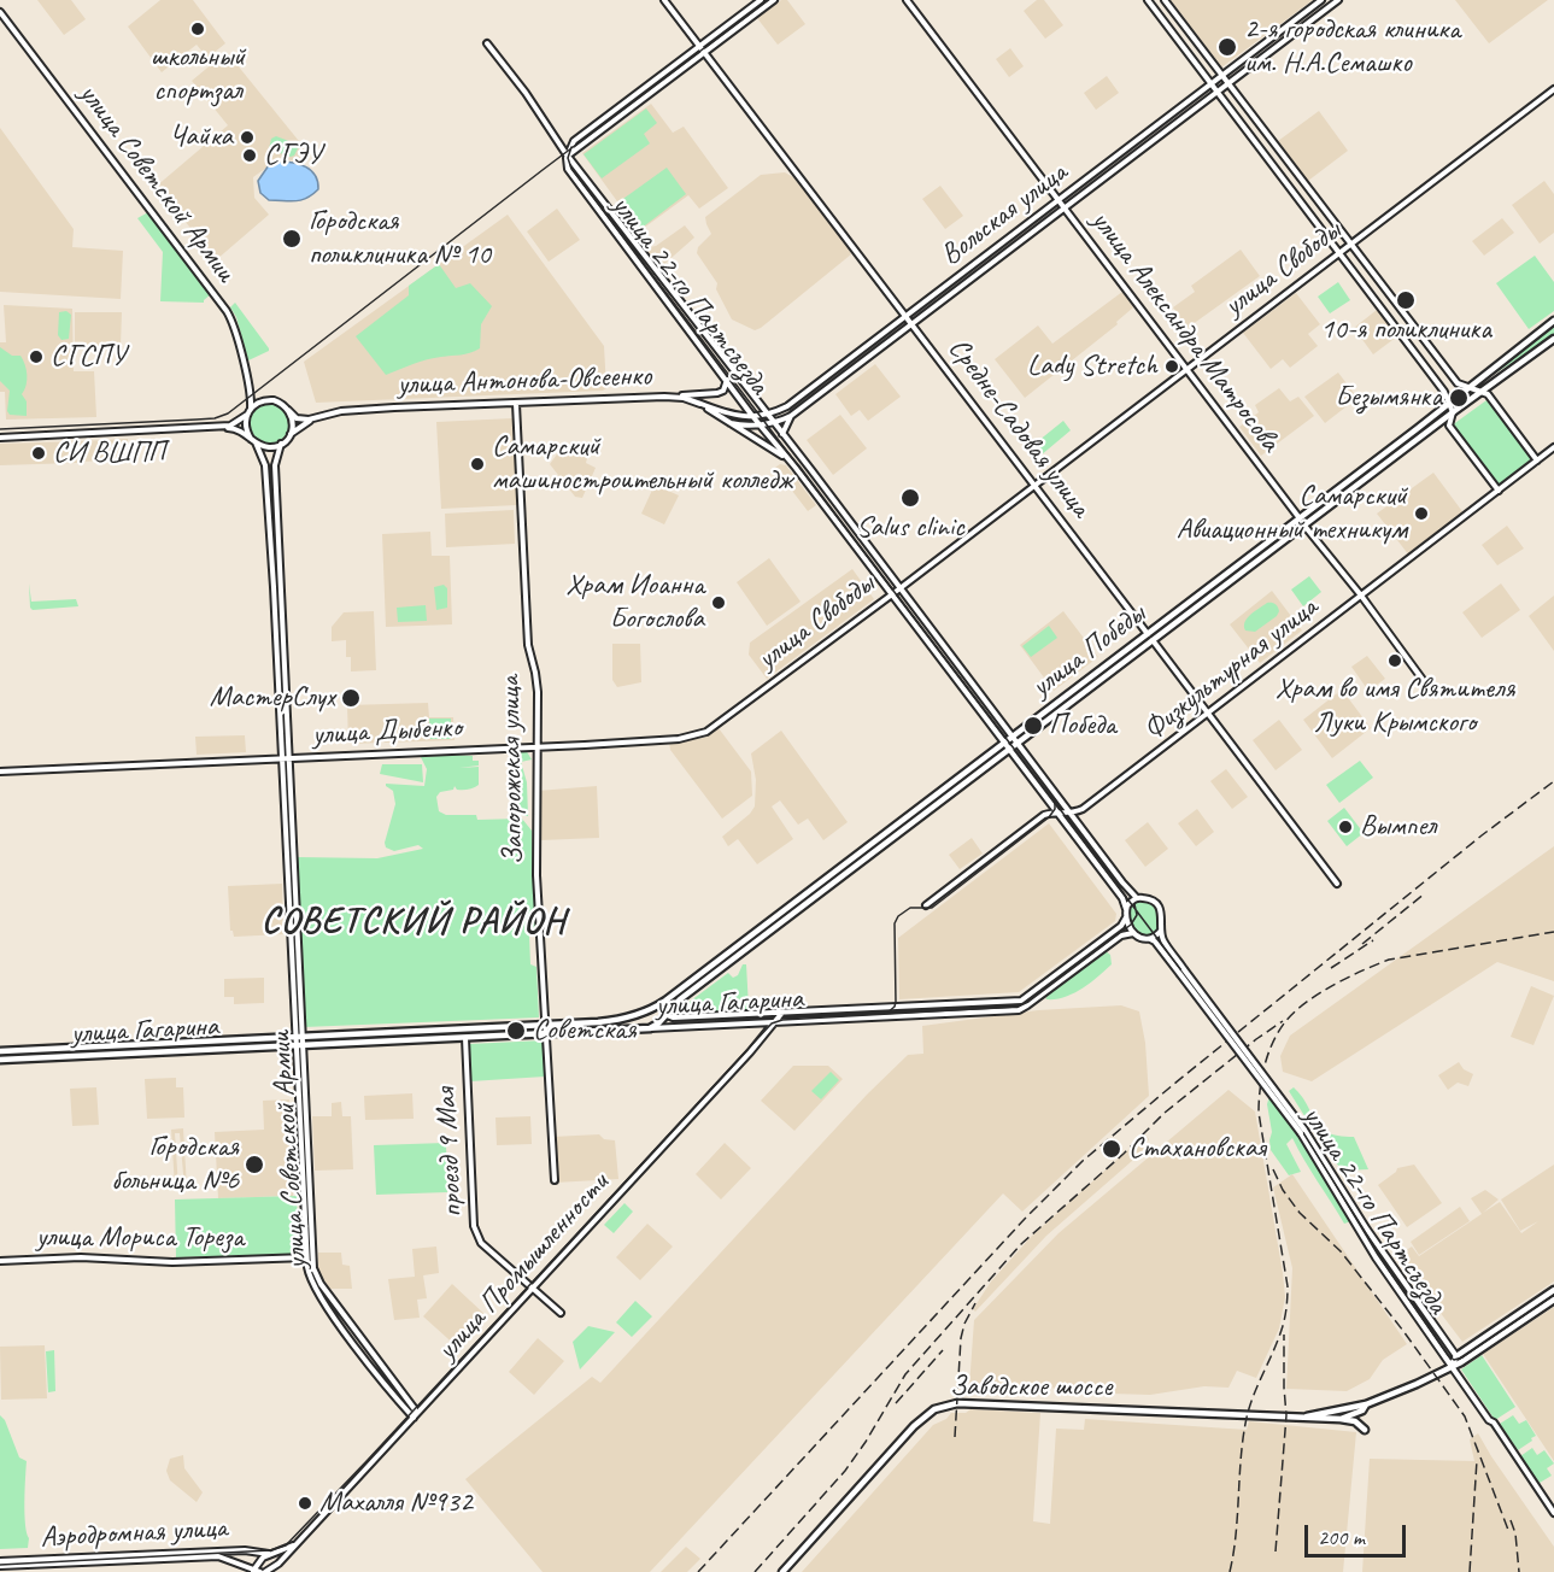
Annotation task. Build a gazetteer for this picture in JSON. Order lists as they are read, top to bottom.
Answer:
{
  "streets": {
    "main road": [
      "улица Советской Армии",
      "Вольская улица",
      "улица Свободы",
      "улица 22-го Партсъезда",
      "улица Александра Матросова",
      "улица Антонова-Овсеенко",
      "Средне-Садовая улица",
      "улица Победы",
      "Физкультурная улица",
      "улица Дыбенко",
      "Запорожская улица",
      "улица Гагарина",
      "проезд 9 Мая",
      "улица Мориса Тореза",
      "улица Промышленности",
      "Заводское шоссе",
      "Аэродромная улица"
    ]
  },
  "crossings": [
    ["улица Советской Армии", "улица Антонова-Овсеенко"],
    ["улица Советской Армии", "улица Дыбенко"],
    ["улица Советской Армии", "улица Гагарина"],
    ["улица Советской Армии", "улица Мориса Тореза"],
    ["улица Советской Армии", "улица Промышленности"],
    ["Вольская улица", "улица 22-го Партсъезда"],
    ["Вольская улица", "улица Александра Матросова"],
    ["Вольская улица", "улица Антонова-Овсеенко"],
    ["Вольская улица", "Средне-Садовая улица"],
    ["улица Свободы", "улица 22-го Партсъезда"],
    ["улица Свободы", "улица Александра Матросова"],
    ["улица Свободы", "Средне-Садовая улица"],
    ["улица Свободы", "улица Дыбенко"],
    ["улица 22-го Партсъезда", "улица Антонова-Овсеенко"],
    ["улица 22-го Партсъезда", "улица Победы"],
    ["улица 22-го Партсъезда", "Физкультурная улица"],
    ["улица 22-го Партсъезда", "улица Гагарина"],
    ["улица 22-го Партсъезда", "Заводское шоссе"],
    ["улица Александра Матросова", "улица Победы"],
    ["улица Александра Матросова", "Физкультурная улица"],
    ["улица Антонова-Овсеенко", "Запорожская улица"],
    ["Средне-Садовая улица", "улица Победы"],
    ["Средне-Садовая улица", "Физкультурная улица"],
    ["улица Победы", "улица Гагарина"],
    ["улица Дыбенко", "Запорожская улица"],
    ["Запорожская улица", "улица Гагарина"],
    ["улица Гагарина", "проезд 9 Мая"],
    ["улица Гагарина", "улица Промышленности"],
    ["проезд 9 Мая", "улица Промышленности"],
    ["улица Промышленности", "Аэродромная улица"]
  ],
  "districts": ["СОВЕТСКИЙ РАЙОН"],
  "places": [
    "школьный спортзал",
    "2-я городская клиника им. Н.А.Семашко",
    "Чайка",
    "СГЭУ",
    "Городская поликлиника № 10",
    "10-я поликлиника",
    "СГСПУ",
    "Lady Stretch",
    "Безымянка",
    "СИ ВШПП",
    "Самарский машиностроительный колледж",
    "Salus clinic",
    "Самарский Авиационный техникум",
    "Храм Иоанна Богослова",
    "Храм во имя Святителя Луки Крымского",
    "МастерСлух",
    "Победа",
    "Вымпел",
    "Советская",
    "Стахановская",
    "Городская больница №6",
    "Махалля №932"
  ],
  "scale_bar": "200 m"
}
